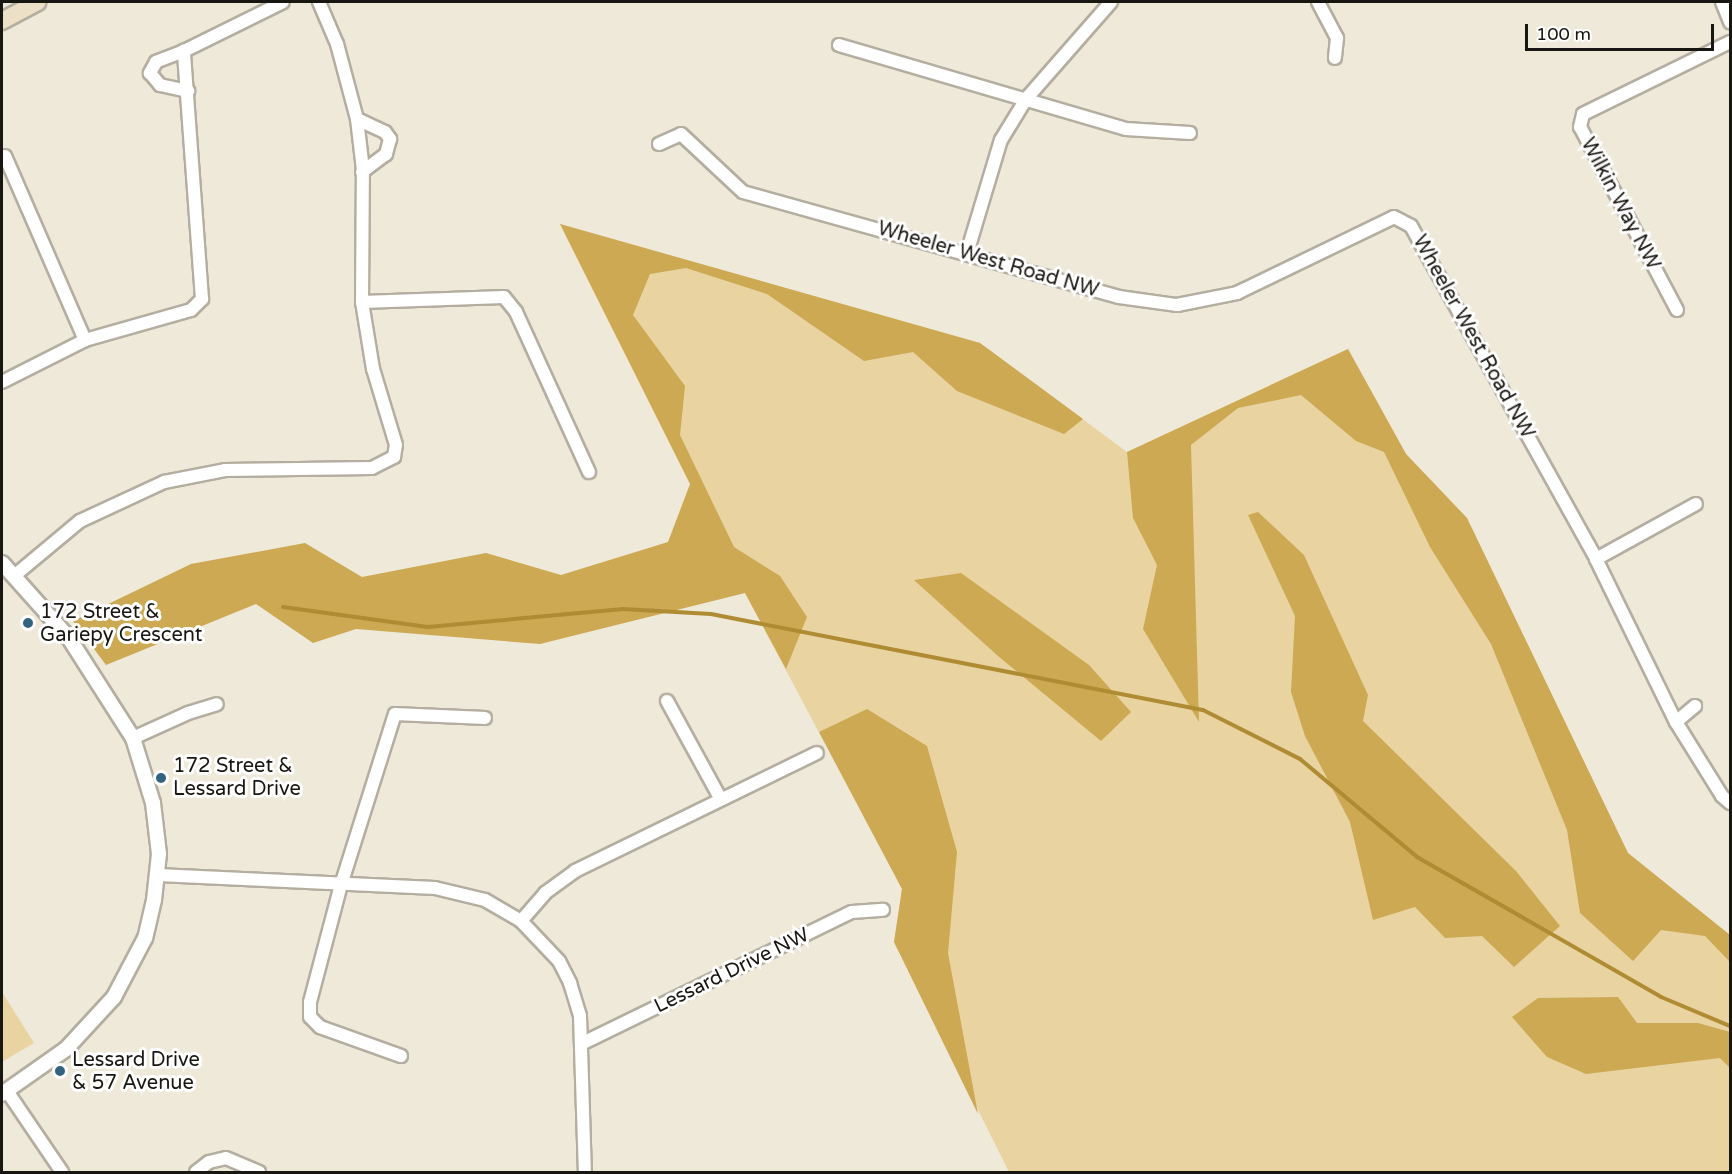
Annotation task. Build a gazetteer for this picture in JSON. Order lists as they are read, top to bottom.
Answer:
{
  "streets": {
    "street": ["Wilkin Way NW", "Wheeler West Road NW", "Lessard Drive NW"]
  },
  "places": ["172 Street & Gariepy Crescent", "172 Street & Lessard Drive", "Lessard Drive & 57 Avenue"],
  "scale_bar": "100 m"
}
